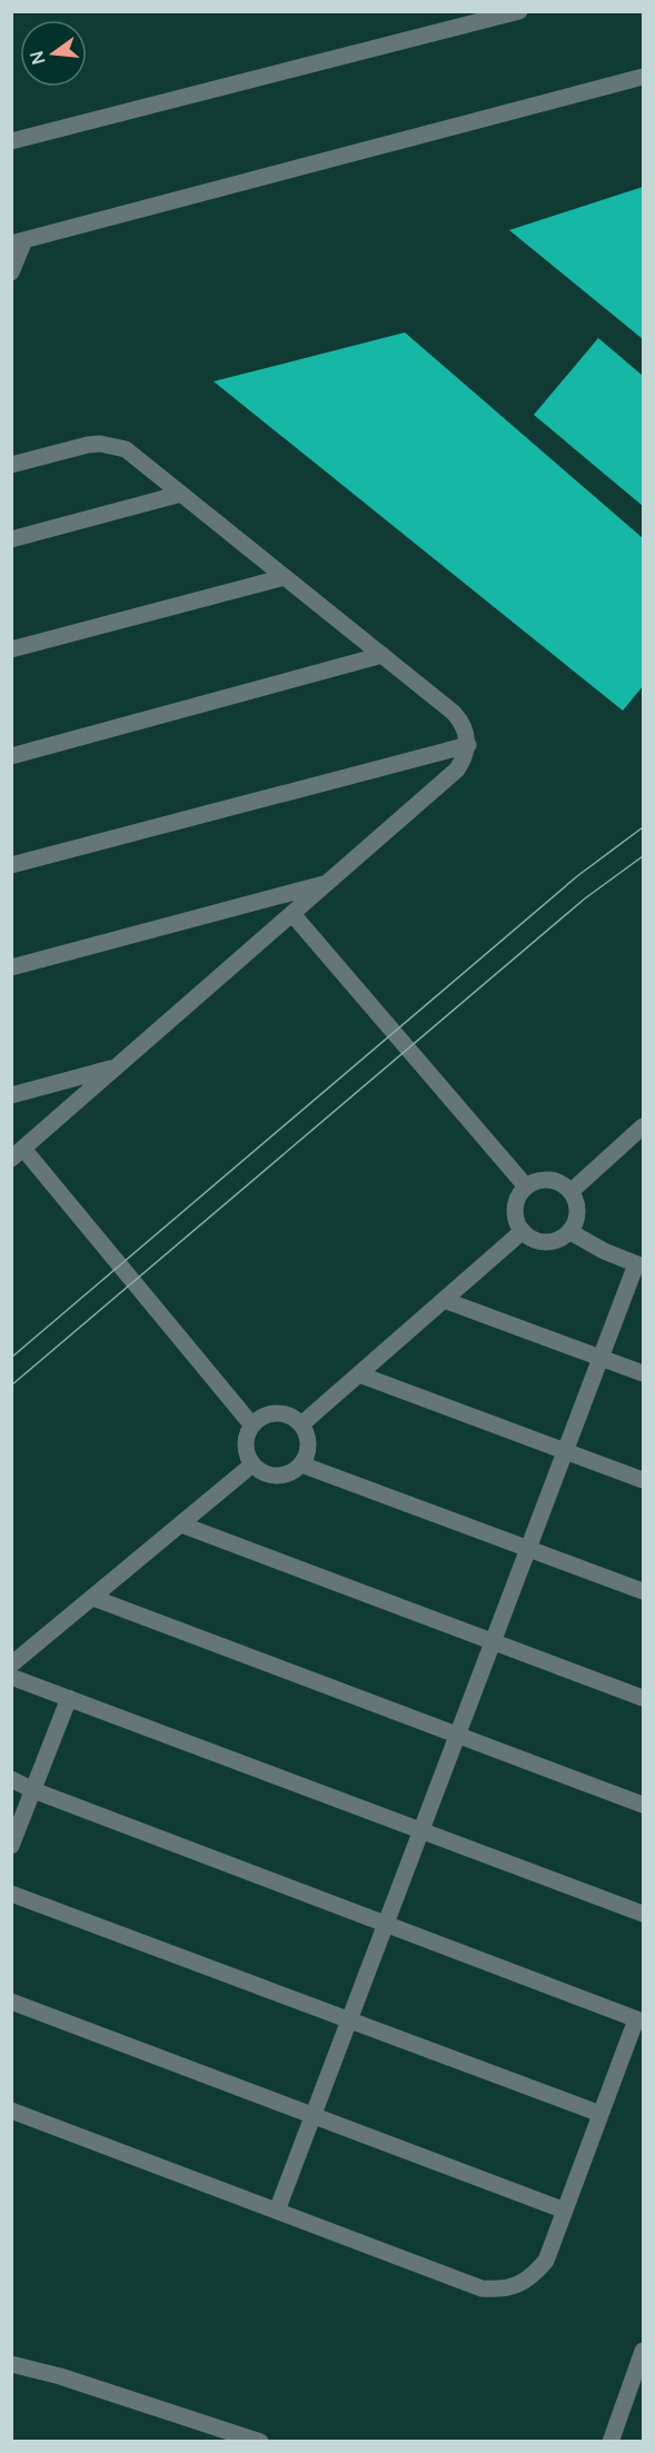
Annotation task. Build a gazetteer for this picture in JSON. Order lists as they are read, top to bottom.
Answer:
{
  "north": "left"
}
